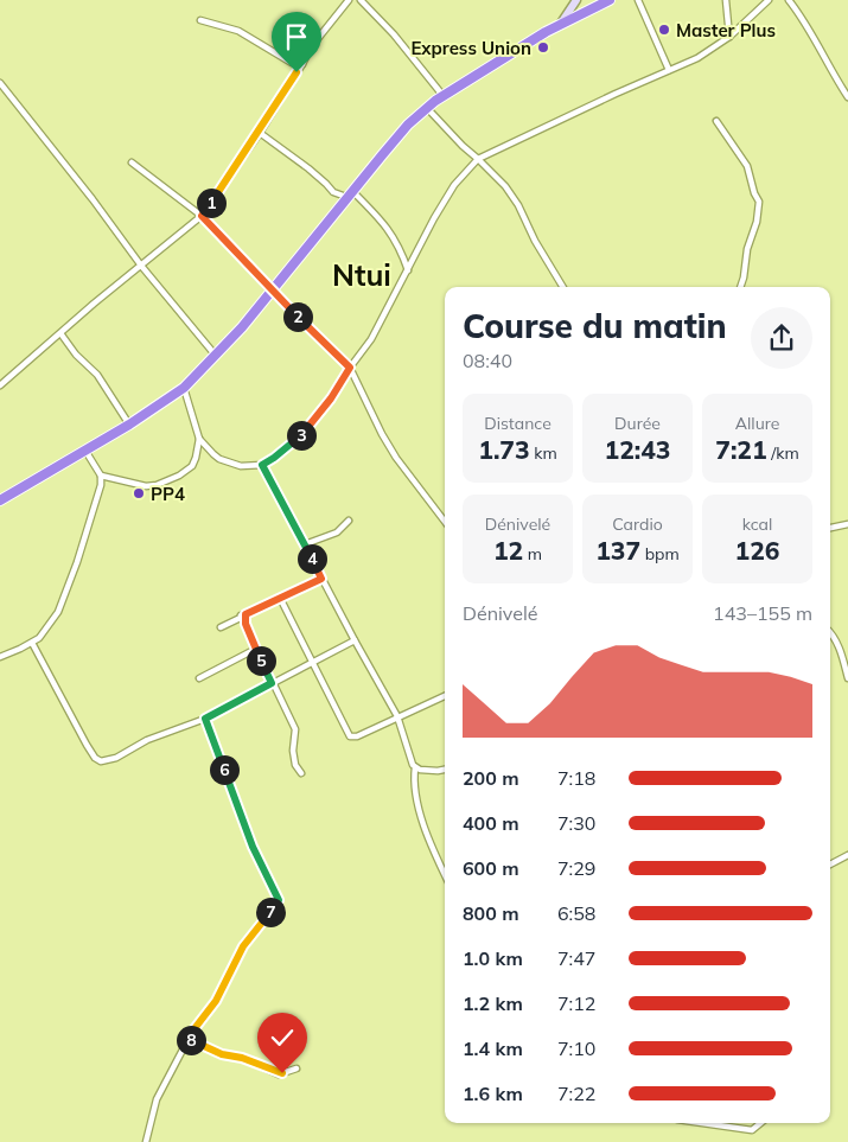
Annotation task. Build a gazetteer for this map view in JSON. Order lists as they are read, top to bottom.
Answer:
{
  "districts": ["Ntui"],
  "places": ["Master Plus", "Express Union", "PP4"],
  "page": {
    "pins": [
      "1",
      "2",
      "3",
      "4",
      "5",
      "6",
      "7",
      "8"
    ],
    "heading": ["Course du matin", "08:40"],
    "stats": [
      ["Distance", "1.73 km"],
      ["Durée", "12:43"],
      ["Allure", "7:21 /km"],
      ["Dénivelé", "12 m"],
      ["Cardio", "137 bpm"],
      ["kcal", "126"]
    ],
    "chart": ["Dénivelé", "143–155 m"],
    "list": [
      {
        "name": "200 m",
        "note": "7:18"
      },
      {
        "name": "400 m",
        "note": "7:30"
      },
      {
        "name": "600 m",
        "note": "7:29"
      },
      {
        "name": "800 m",
        "note": "6:58"
      },
      {
        "name": "1.0 km",
        "note": "7:47"
      },
      {
        "name": "1.2 km",
        "note": "7:12"
      },
      {
        "name": "1.4 km",
        "note": "7:10"
      },
      {
        "name": "1.6 km",
        "note": "7:22"
      }
    ]
  }
}
